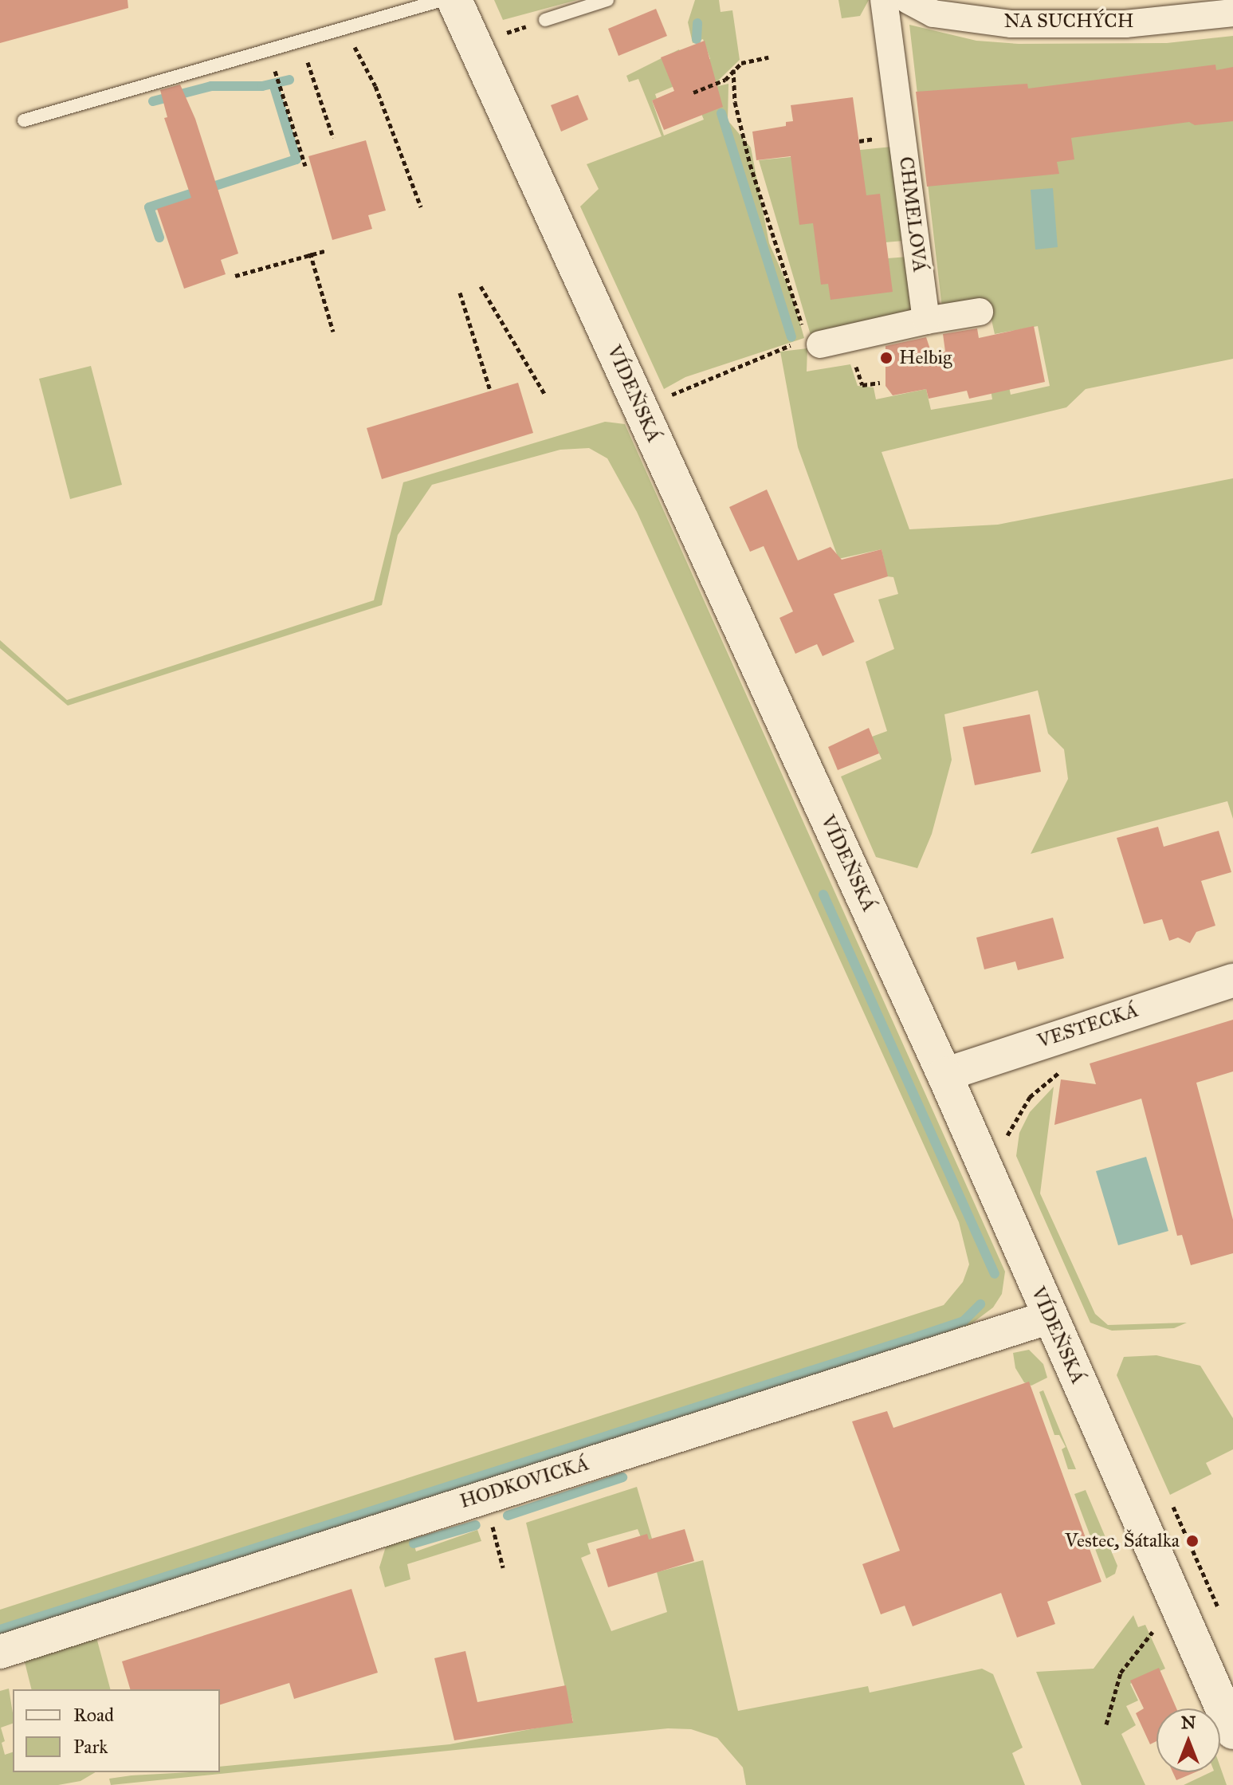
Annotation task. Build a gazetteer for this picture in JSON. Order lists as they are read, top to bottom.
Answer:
{
  "streets": {
    "main road": ["VÍDEŇSKÁ"],
    "street": [
      "NA SUCHÝCH",
      "CHMELOVÁ",
      "VESTECKÁ",
      "HODKOVICKÁ"
    ]
  },
  "crossings": [
    ["VÍDEŇSKÁ", "VESTECKÁ"],
    ["VÍDEŇSKÁ", "HODKOVICKÁ"]
  ],
  "places": ["Helbig", "Vestec, Šátalka"],
  "legend": ["Road", "Park"],
  "north": "top"
}
